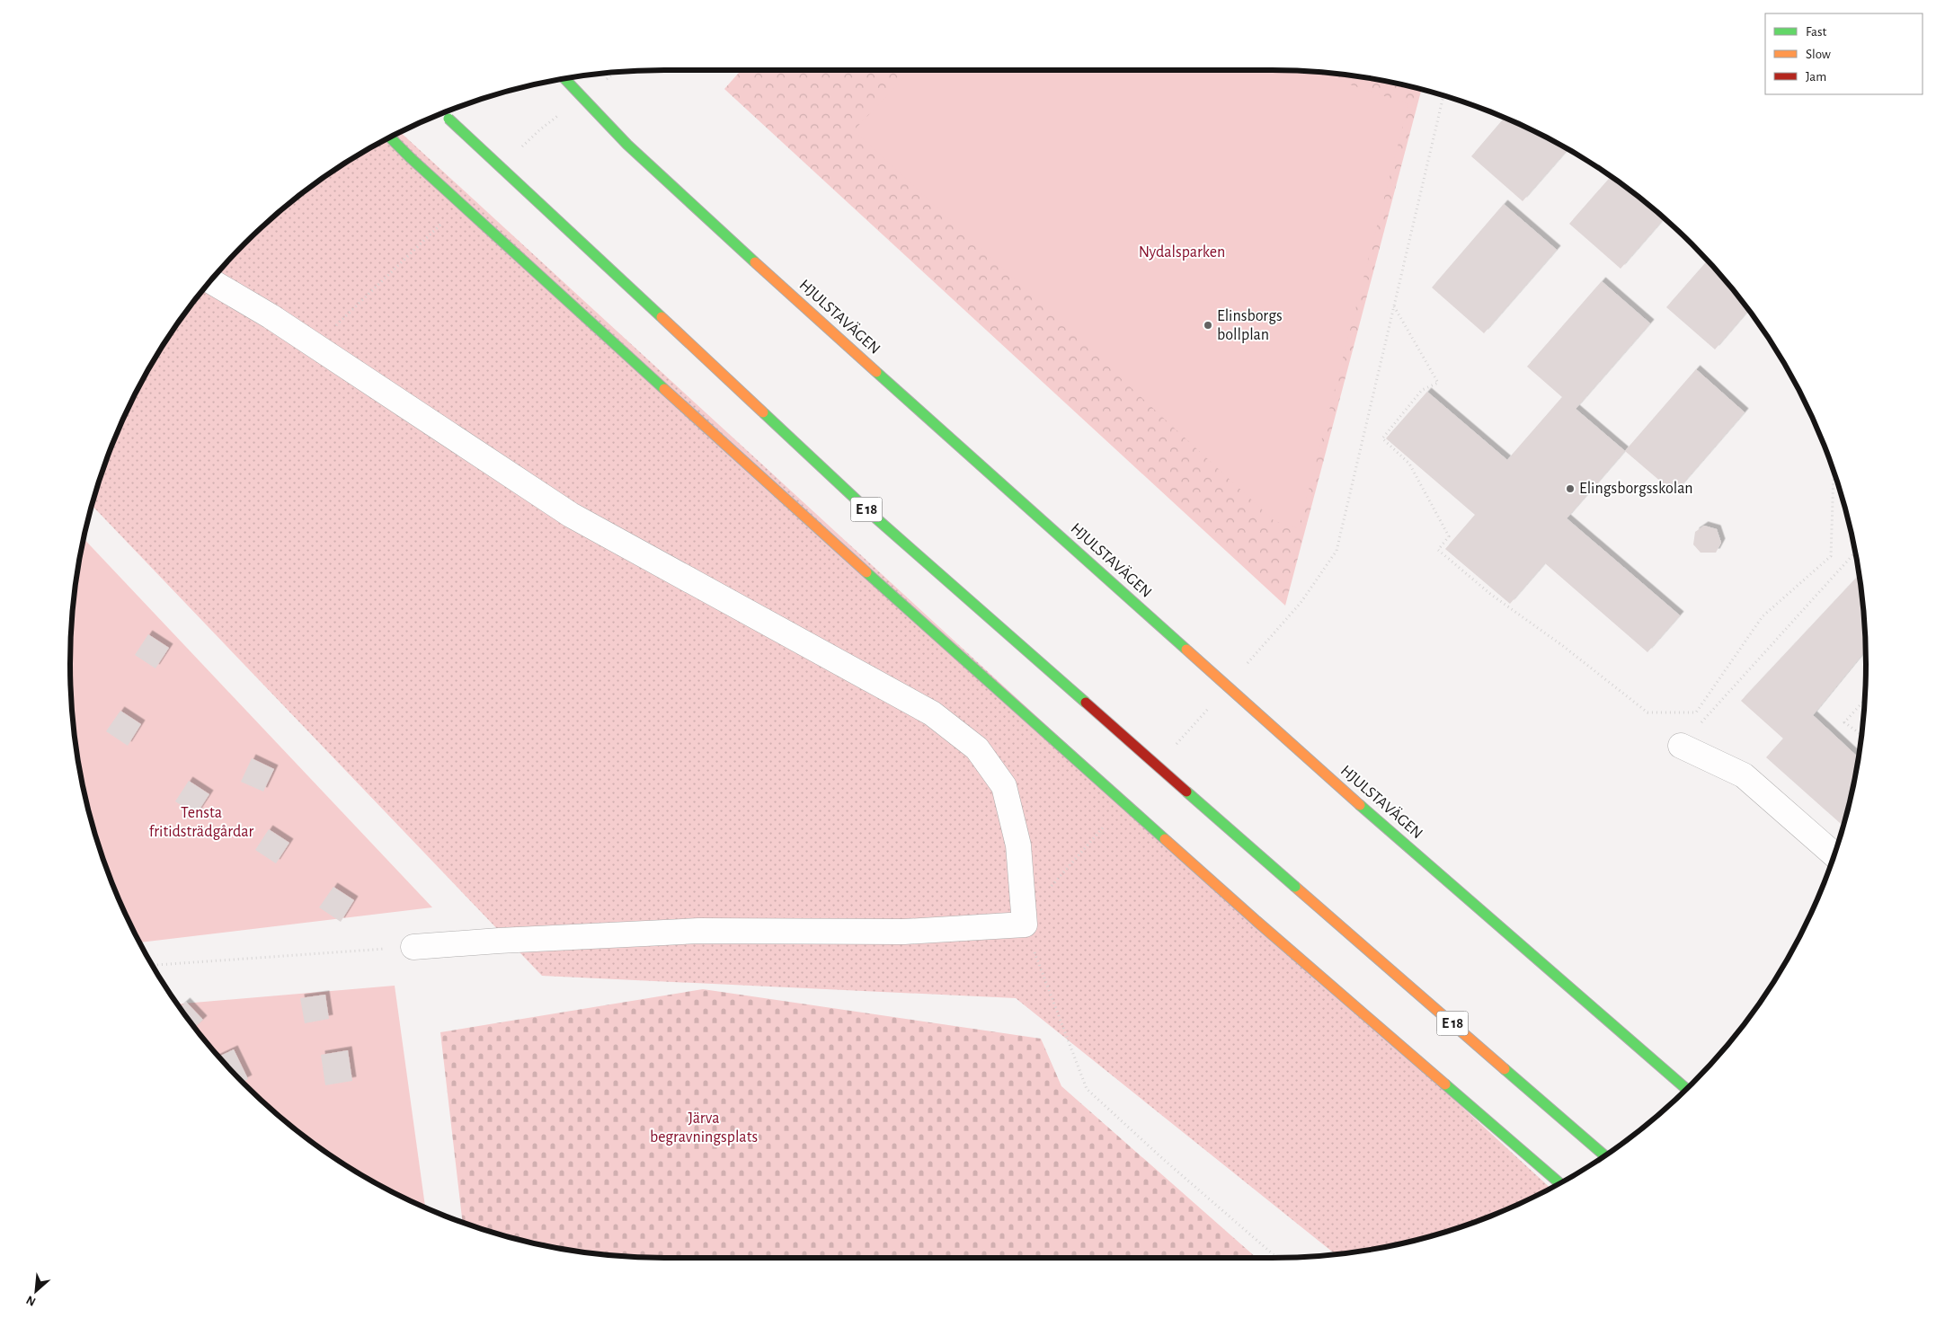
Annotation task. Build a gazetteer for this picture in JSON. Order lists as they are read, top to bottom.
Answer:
{
  "streets": {
    "main road": ["HJULSTAVÄGEN", "E 18"]
  },
  "parks": ["Nydalsparken", "Tensta fritidsträdgårdar", "Järva begravningsplats"],
  "places": ["Elinsborgs bollplan", "Elingsborgsskolan"],
  "legend": ["Fast", "Slow", "Jam"],
  "north": "bottom left"
}
